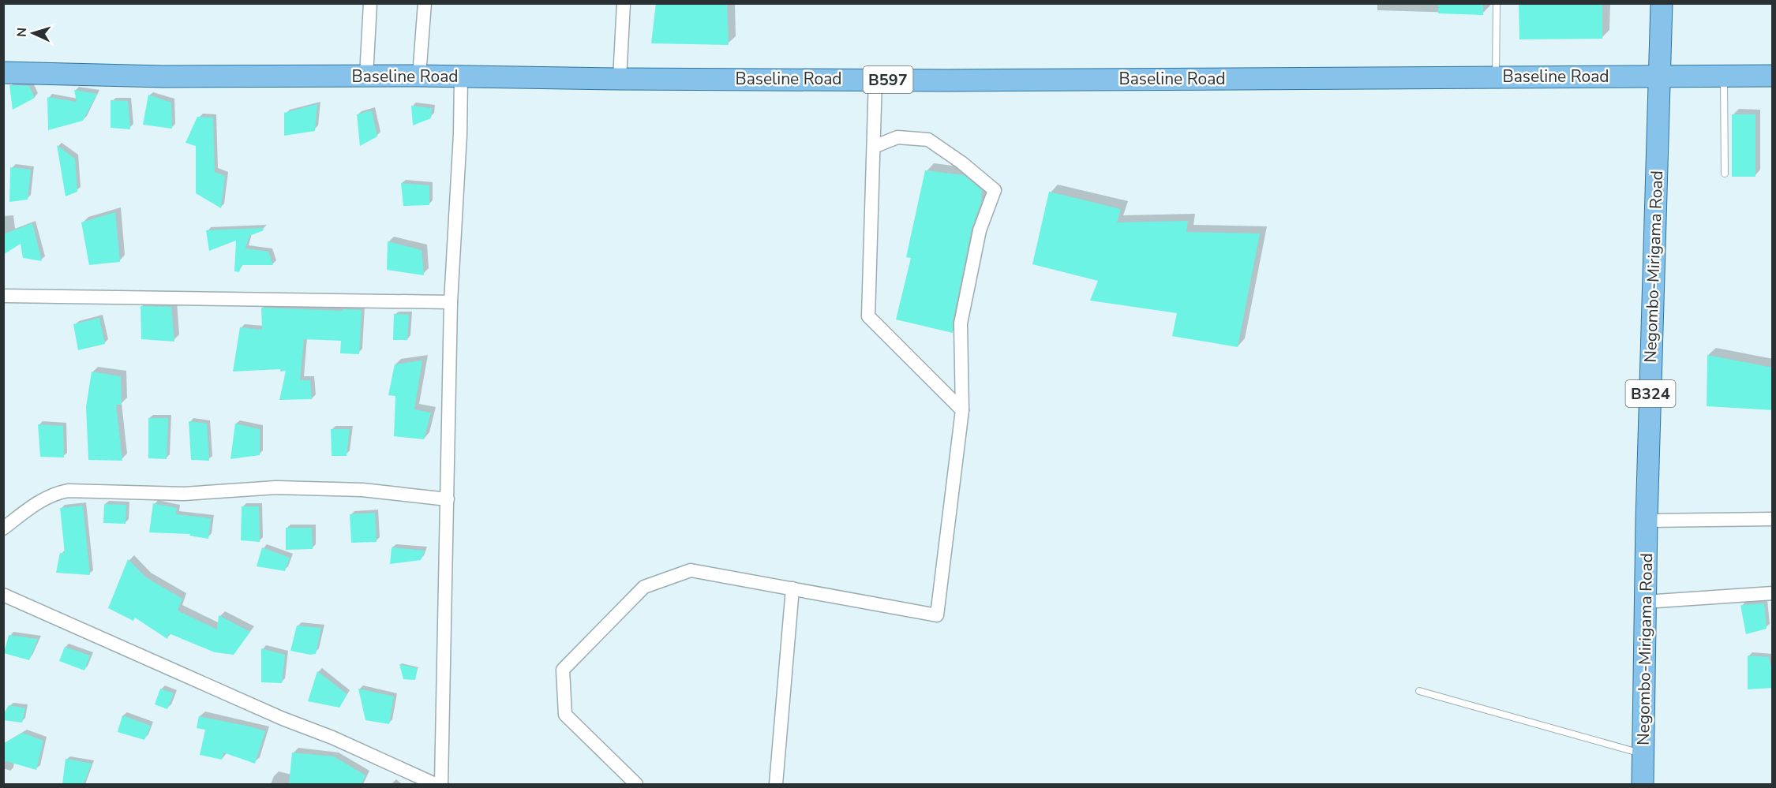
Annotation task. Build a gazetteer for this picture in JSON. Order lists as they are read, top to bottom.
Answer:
{
  "streets": {
    "main road": [
      "Baseline Road",
      "B597",
      "Negombo-Mirigama Road",
      "B324"
    ]
  },
  "crossings": [
    ["Baseline Road", "Negombo-Mirigama Road"]
  ],
  "north": "left"
}
